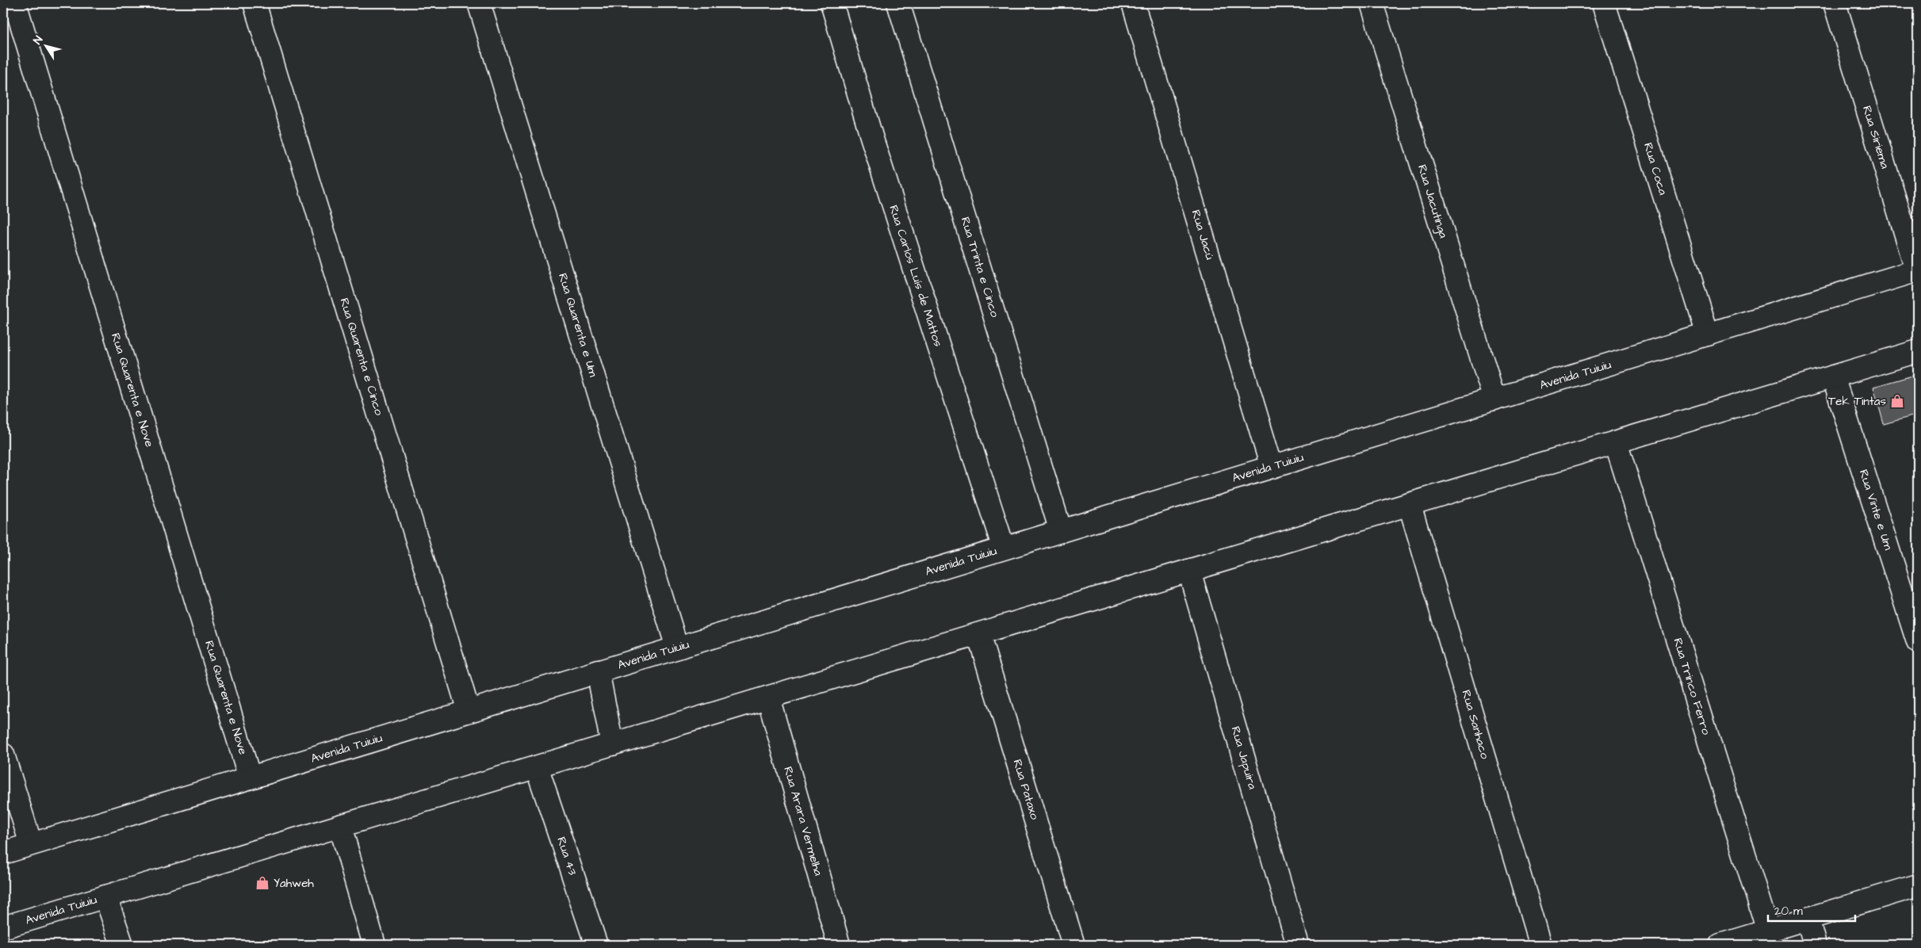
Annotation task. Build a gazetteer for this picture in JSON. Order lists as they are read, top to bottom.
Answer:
{
  "streets": {
    "street": [
      "Rua Siriema",
      "Rua Coca",
      "Rua Jacutinga",
      "Rua Jacú",
      "Rua Trinta e Cinco",
      "Rua Carlos Luís de Mattos",
      "Rua Quarenta e Um",
      "Rua Quarenta e Cinco",
      "Avenida Tuiuiu",
      "Rua Quarenta e Nove",
      "Rua Vinte e Um",
      "Rua Trinco Ferro",
      "Rua Sanhaco",
      "Rua Japuira",
      "Rua Pataxo",
      "Rua Arara Vermelha",
      "Rua 43"
    ]
  },
  "crossings": [
    ["Rua Siriema", "Avenida Tuiuiu"],
    ["Rua Coca", "Avenida Tuiuiu"],
    ["Rua Jacutinga", "Avenida Tuiuiu"],
    ["Rua Jacú", "Avenida Tuiuiu"],
    ["Rua Trinta e Cinco", "Avenida Tuiuiu"],
    ["Rua Carlos Luís de Mattos", "Avenida Tuiuiu"],
    ["Rua Quarenta e Um", "Avenida Tuiuiu"],
    ["Rua Quarenta e Cinco", "Avenida Tuiuiu"],
    ["Avenida Tuiuiu", "Rua Quarenta e Nove"],
    ["Avenida Tuiuiu", "Rua Vinte e Um"],
    ["Avenida Tuiuiu", "Rua Trinco Ferro"],
    ["Avenida Tuiuiu", "Rua Sanhaco"],
    ["Avenida Tuiuiu", "Rua Japuira"],
    ["Avenida Tuiuiu", "Rua Pataxo"],
    ["Avenida Tuiuiu", "Rua Arara Vermelha"],
    ["Avenida Tuiuiu", "Rua 43"]
  ],
  "places": {
    "shop": ["Tek Tintas", "Yahweh"]
  },
  "scale_bar": "20 m",
  "north": "top left"
}
